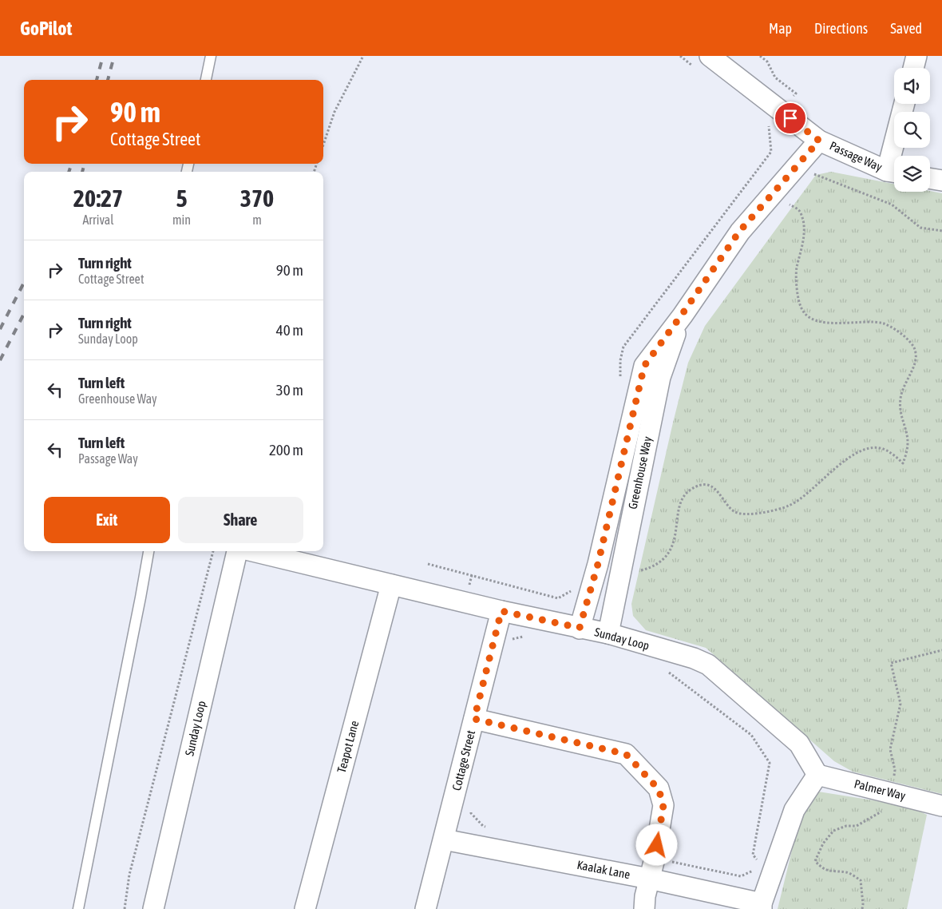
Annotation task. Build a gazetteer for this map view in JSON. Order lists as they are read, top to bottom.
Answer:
{
  "streets": {
    "street": [
      "Passage Way",
      "Greenhouse Way",
      "Sunday Loop",
      "Teapot Lane",
      "Cottage Street",
      "Palmer Way",
      "Kaalak Lane"
    ]
  },
  "crossings": [
    ["Passage Way", "Greenhouse Way"],
    ["Greenhouse Way", "Sunday Loop"],
    ["Sunday Loop", "Teapot Lane"],
    ["Sunday Loop", "Cottage Street"],
    ["Sunday Loop", "Palmer Way"],
    ["Cottage Street", "Kaalak Lane"]
  ],
  "page": {
    "header": "GoPilot",
    "nav": ["Map", "Directions", "Saved"],
    "turn": ["90 m", "Cottage Street"],
    "eta": [
      "20:27",
      "Arrival",
      "5",
      "min",
      "370",
      "m"
    ],
    "list": [
      {
        "name": "Turn right",
        "note": "Cottage Street",
        "value": "90 m"
      },
      {
        "name": "Turn right",
        "note": "Sunday Loop",
        "value": "40 m"
      },
      {
        "name": "Turn left",
        "note": "Greenhouse Way",
        "value": "30 m"
      },
      {
        "name": "Turn left",
        "note": "Passage Way",
        "value": "200 m"
      }
    ],
    "buttons": ["Exit", "Share"]
  }
}
